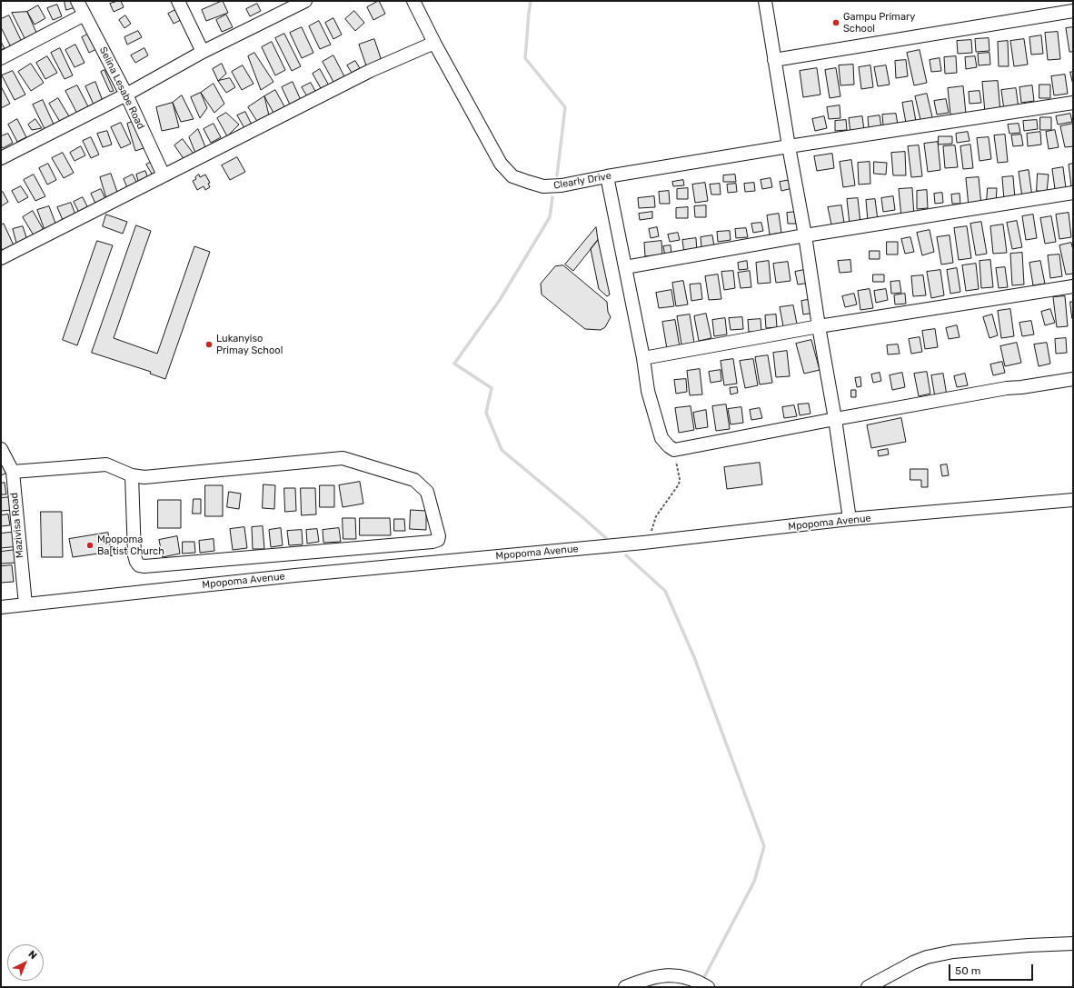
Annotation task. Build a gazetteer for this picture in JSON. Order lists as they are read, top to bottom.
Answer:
{
  "streets": {
    "street": [
      "Selina Lesabe Road",
      "Clearly Drive",
      "Mpopoma Avenue",
      "Mazivisa Road"
    ]
  },
  "crossings": [
    ["Mpopoma Avenue", "Mazivisa Road"]
  ],
  "places": ["Gampu Primary School", "Lukanyiso Primay School", "Mpopoma Ba[tist Church"],
  "scale_bar": "50 m",
  "north": "top right"
}
